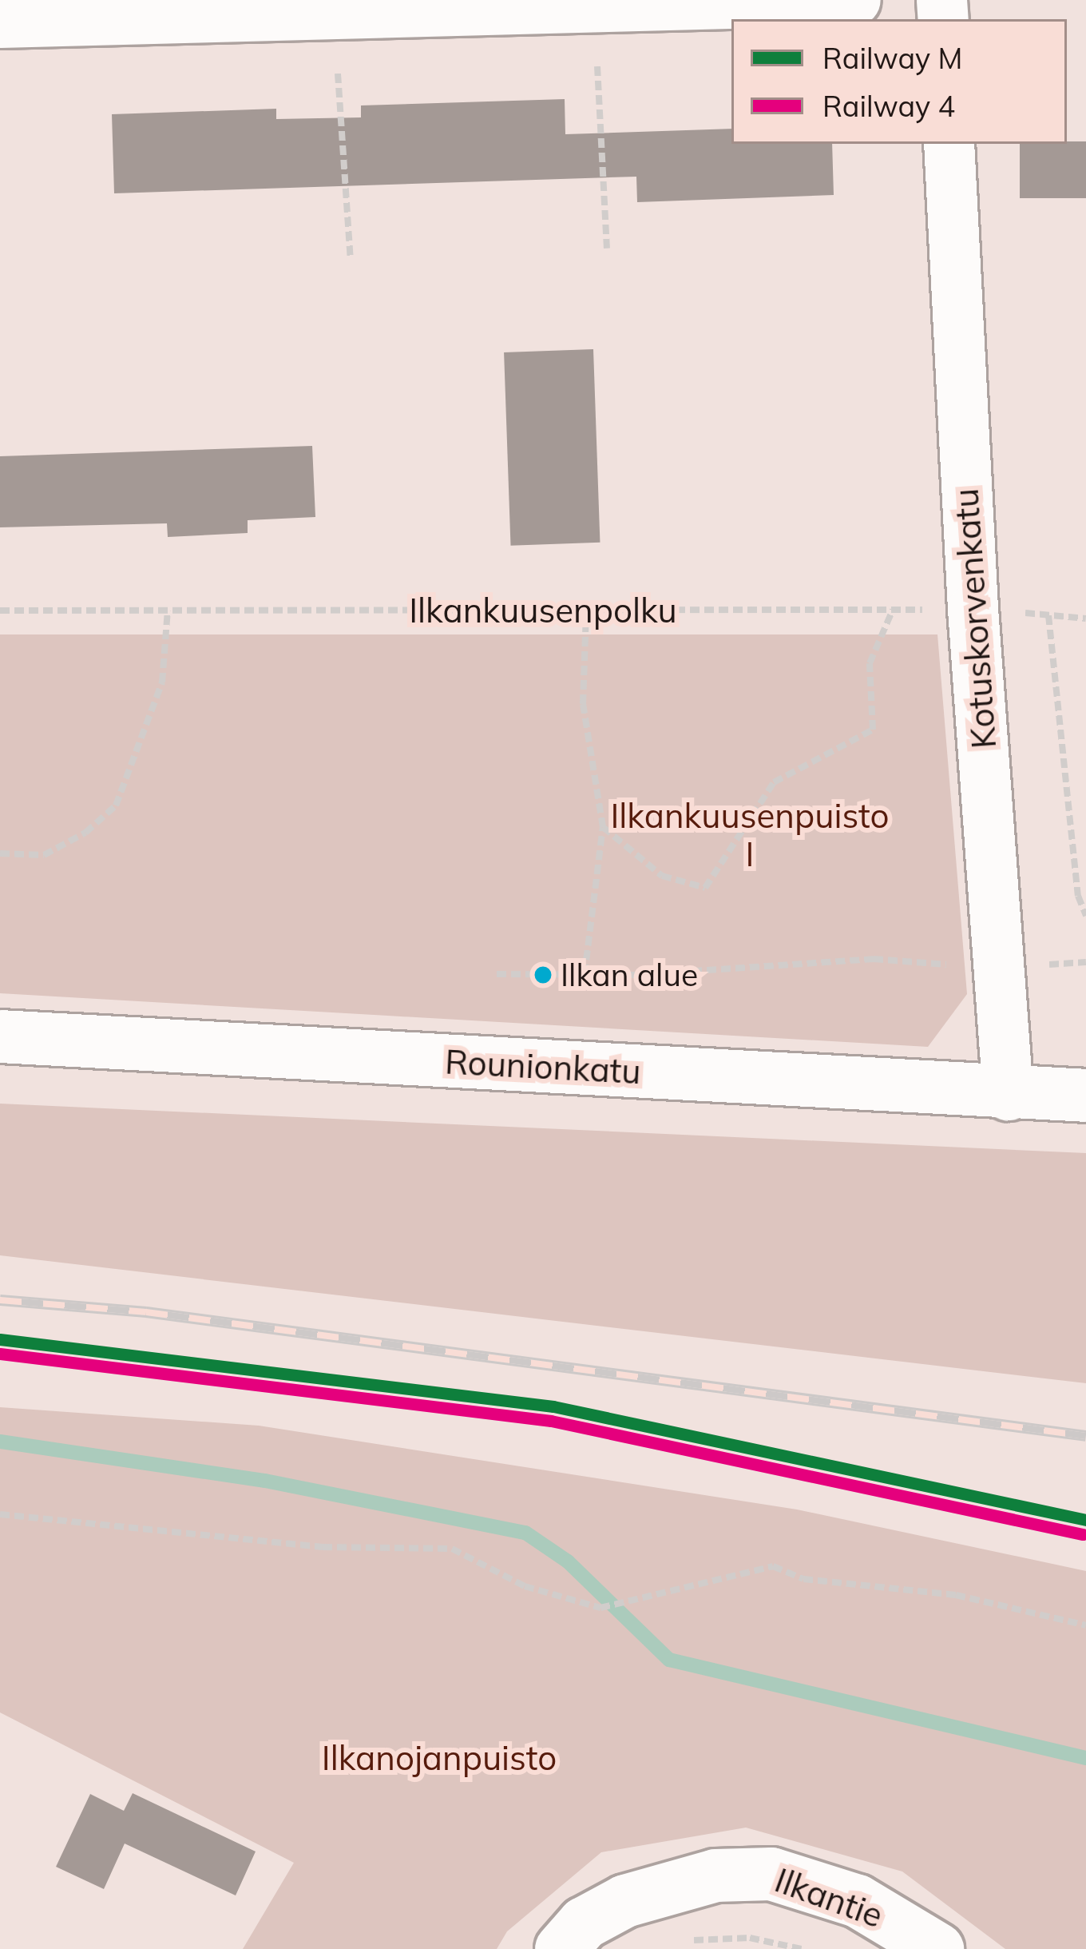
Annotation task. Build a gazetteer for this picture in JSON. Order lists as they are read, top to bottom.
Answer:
{
  "streets": {
    "main road": ["Rounionkatu", "Ilkantie"],
    "street": ["Kotuskorvenkatu"],
    "path": ["Ilkankuusenpolku"]
  },
  "crossings": [
    ["Ilkankuusenpolku", "Kotuskorvenkatu"],
    ["Kotuskorvenkatu", "Rounionkatu"]
  ],
  "parks": ["Ilkankuusenpuisto I", "Ilkanojanpuisto"],
  "places": ["Ilkan alue"],
  "lines": ["rail line M", "rail line 4"],
  "legend": ["Railway M", "Railway 4"]
}
